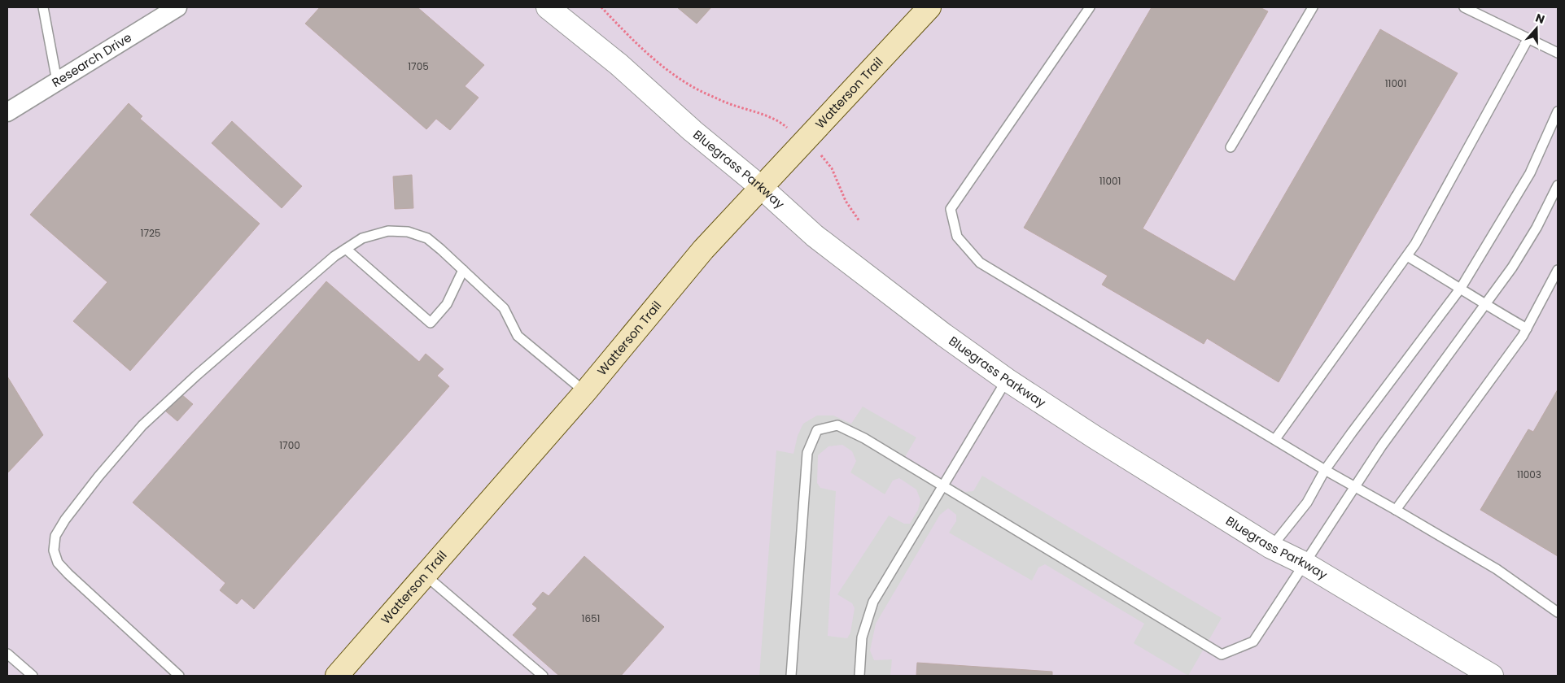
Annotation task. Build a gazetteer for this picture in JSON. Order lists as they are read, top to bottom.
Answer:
{
  "streets": {
    "main road": ["Watterson Trail"],
    "street": ["Research Drive", "Bluegrass Parkway"]
  },
  "crossings": [
    ["Watterson Trail", "Bluegrass Parkway"]
  ],
  "house_numbers": [
    "1705",
    "11001",
    "11001",
    "1725",
    "1700",
    "11003",
    "1651"
  ],
  "north": "top"
}
